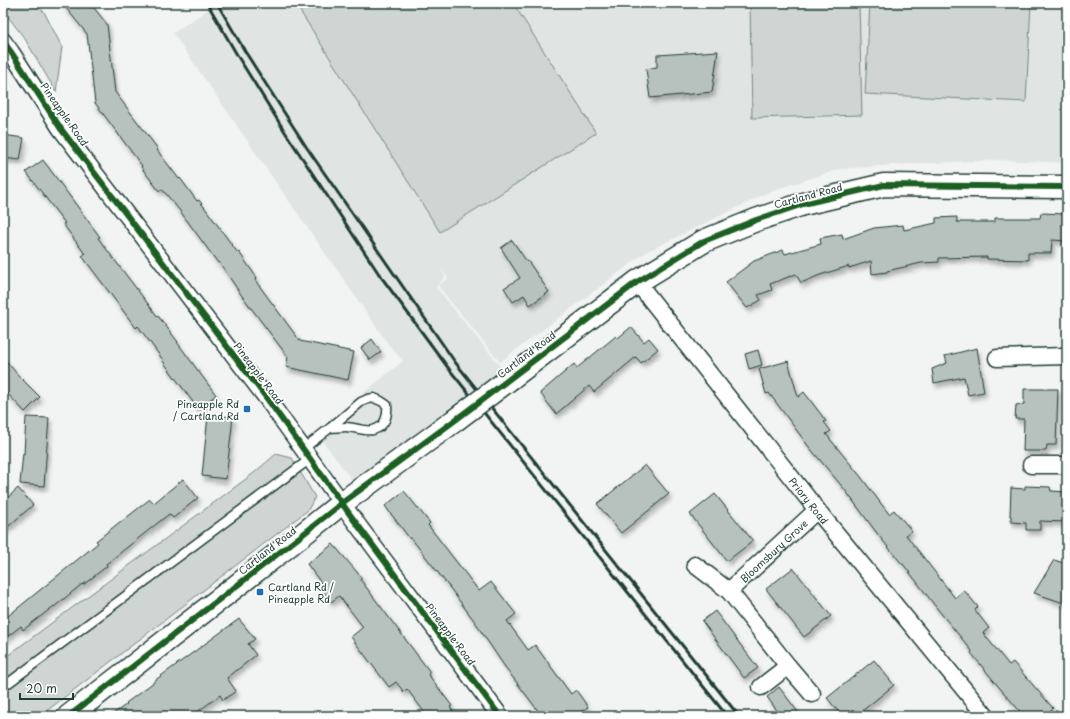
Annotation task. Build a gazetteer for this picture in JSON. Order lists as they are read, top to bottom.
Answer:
{
  "streets": {
    "street": [
      "Pineapple Road",
      "Cartland Road",
      "Priory Road",
      "Bloomsbury Grove"
    ]
  },
  "crossings": [
    ["Pineapple Road", "Cartland Road"],
    ["Cartland Road", "Priory Road"],
    ["Priory Road", "Bloomsbury Grove"]
  ],
  "places": {
    "transit": ["Pineapple Rd / Cartland Rd", "Cartland Rd / Pineapple Rd"]
  },
  "scale_bar": "20 m"
}
